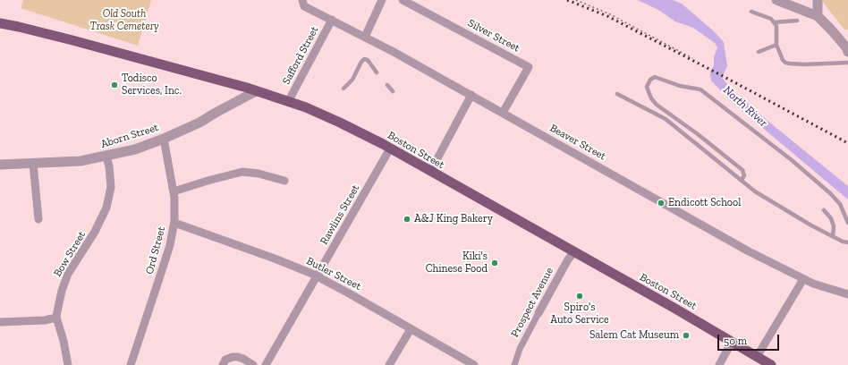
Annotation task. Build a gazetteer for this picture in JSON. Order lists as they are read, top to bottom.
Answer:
{
  "streets": {
    "main road": ["Boston Street"],
    "street": [
      "Silver Street",
      "Safford Street",
      "Aborn Street",
      "Beaver Street",
      "Rawlins Street",
      "Ord Street",
      "Bow Street",
      "Butler Street",
      "Prospect Avenue"
    ]
  },
  "crossings": [
    ["Silver Street", "Beaver Street"],
    ["Safford Street", "Beaver Street"],
    ["Safford Street", "Boston Street"],
    ["Aborn Street", "Boston Street"],
    ["Aborn Street", "Ord Street"],
    ["Aborn Street", "Bow Street"],
    ["Boston Street", "Rawlins Street"],
    ["Boston Street", "Prospect Avenue"],
    ["Rawlins Street", "Butler Street"],
    ["Ord Street", "Butler Street"]
  ],
  "water": ["North River"],
  "parks": ["Old South Trask Cemetery"],
  "places": [
    "Todisco Services, Inc.",
    "Endicott School",
    "A&J King Bakery",
    "Kiki's Chinese Food",
    "Spiro's Auto Service",
    "Salem Cat Museum"
  ],
  "scale_bar": "50 m"
}
